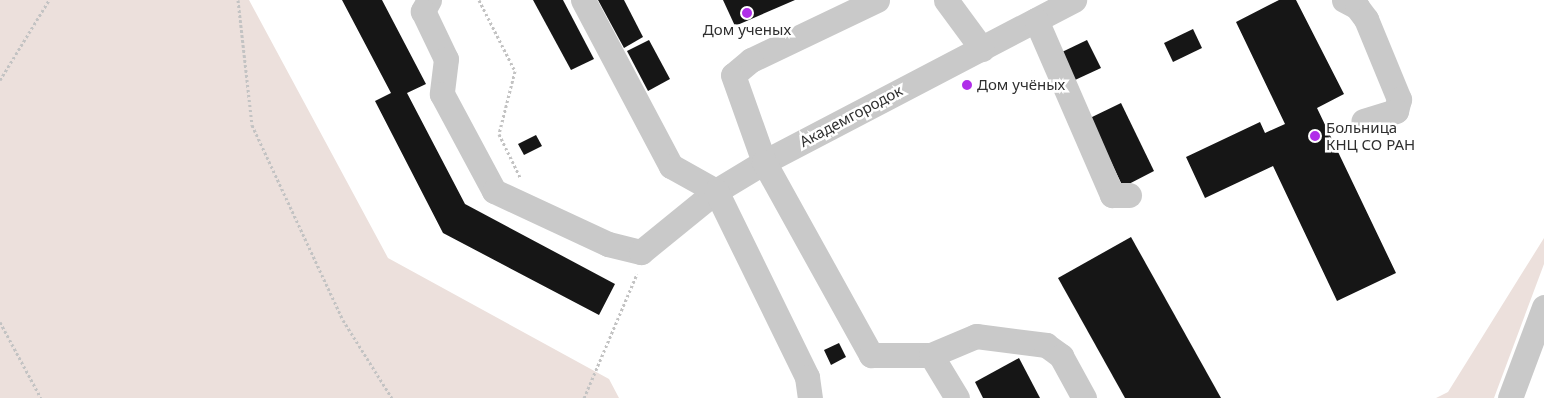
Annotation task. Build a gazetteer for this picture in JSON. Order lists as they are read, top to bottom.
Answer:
{
  "streets": {
    "street": ["Академгородок"]
  },
  "places": ["Дом ученых", "Дом учёных", "Больница КНЦ СО РАН"]
}
